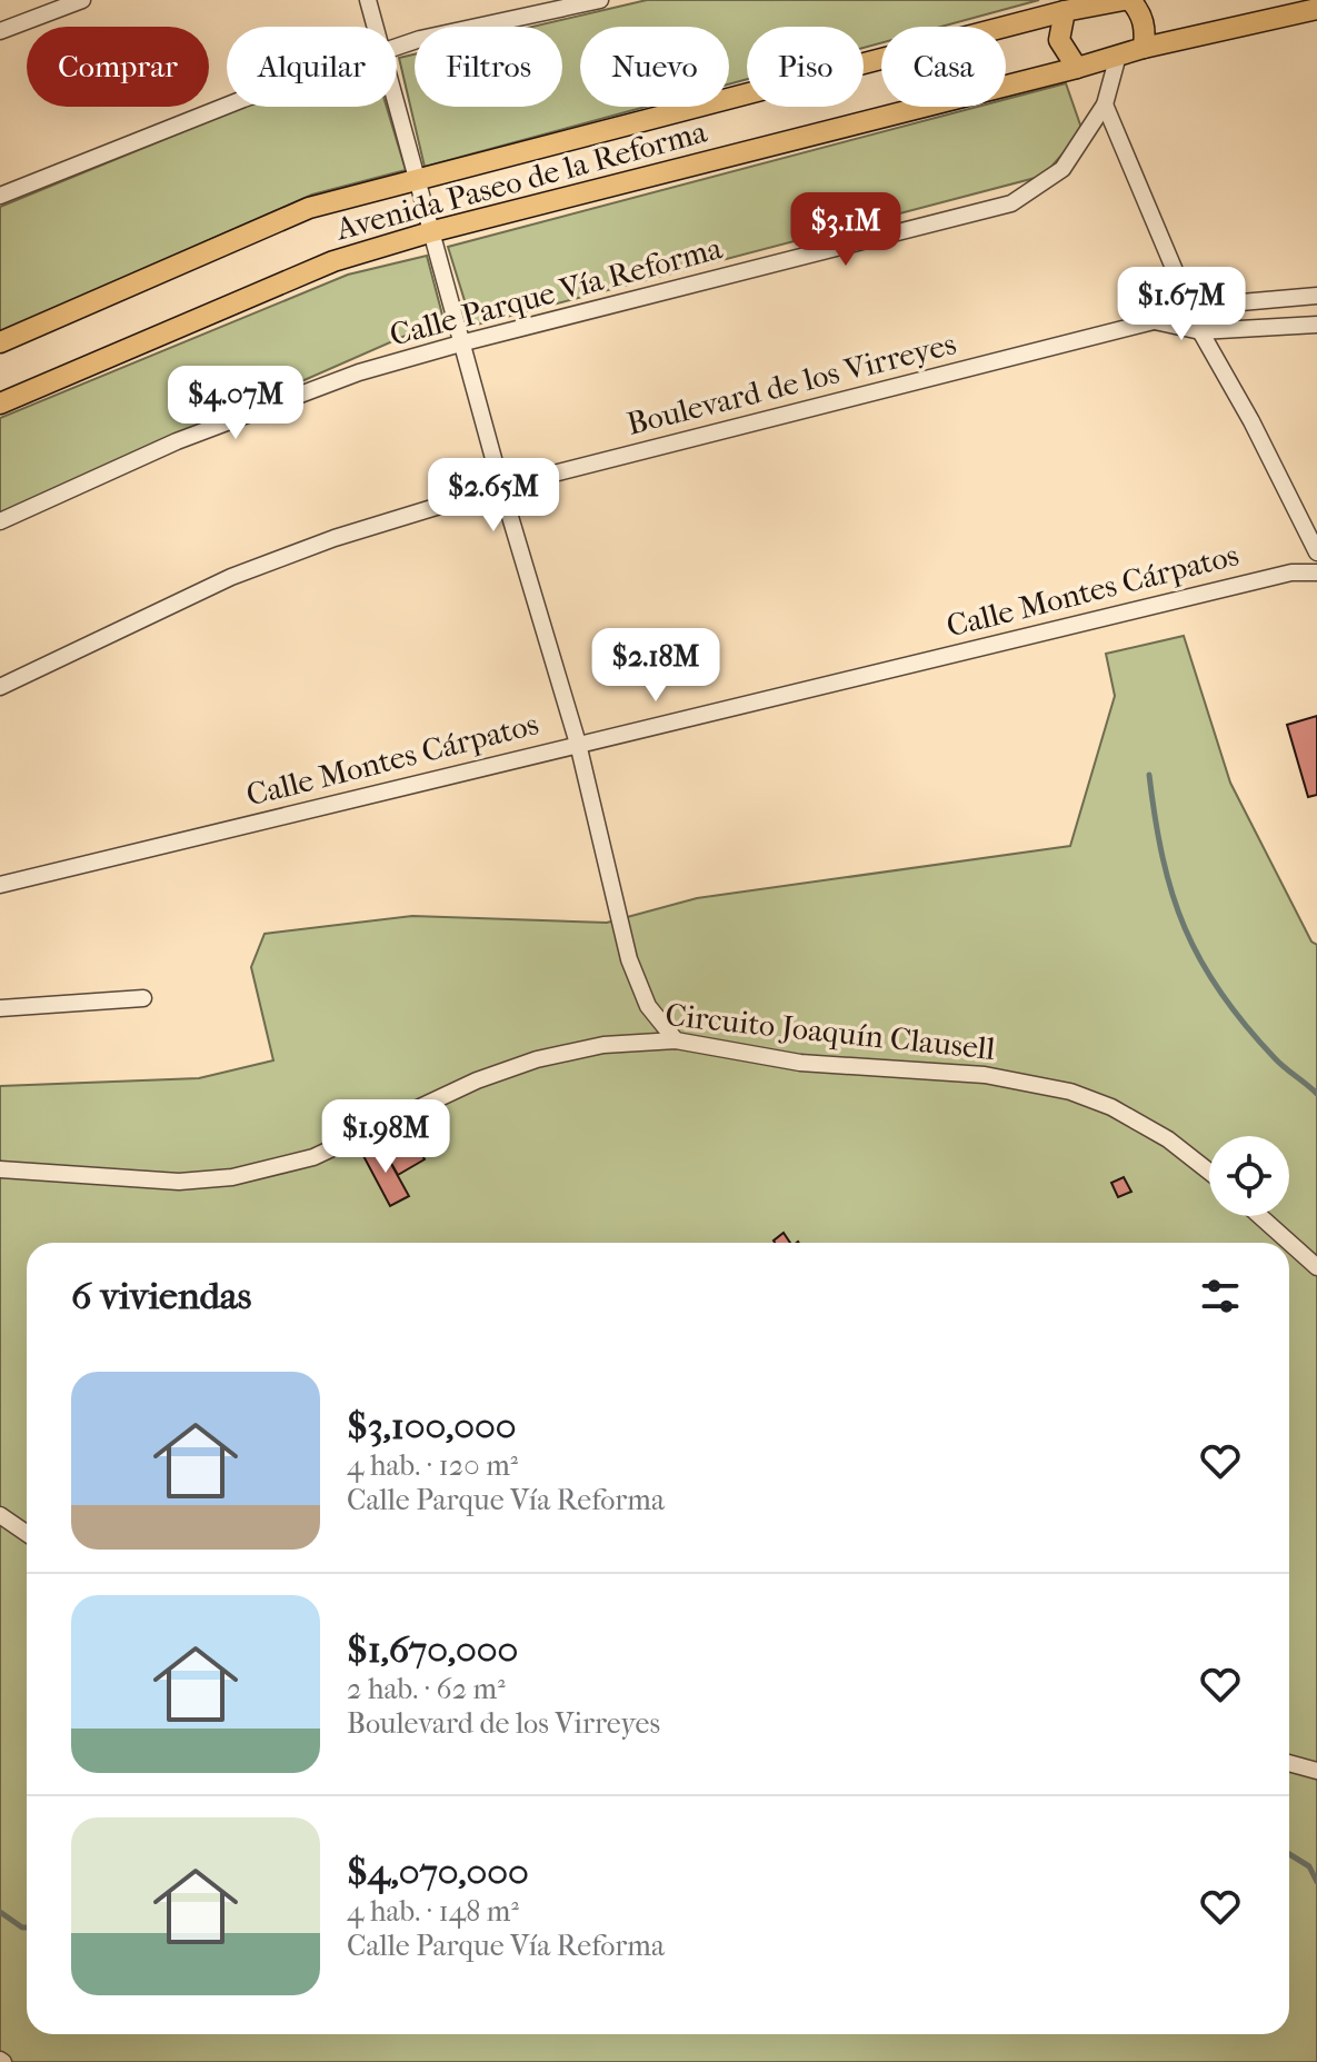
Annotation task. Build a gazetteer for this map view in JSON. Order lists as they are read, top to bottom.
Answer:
{
  "streets": {
    "main road": ["Avenida Paseo de la Reforma"],
    "street": [
      "Calle Parque Vía Reforma",
      "Boulevard de los Virreyes",
      "Calle Montes Cárpatos",
      "Circuito Joaquín Clausell"
    ]
  },
  "crossings": [
    ["Avenida Paseo de la Reforma", "Calle Parque Vía Reforma"]
  ],
  "page": {
    "chip": [
      "Comprar",
      "Alquilar",
      "Filtros",
      "Nuevo",
      "Piso",
      "Casa"
    ],
    "price": [
      "$3.1M",
      "$1.67M",
      "$4.07M",
      "$2.65M",
      "$2.18M",
      "$1.98M"
    ],
    "heading": "6 viviendas",
    "list": [
      {
        "name": "$3,100,000",
        "note": "4 hab. · 120 m² · Calle Parque Vía Reforma"
      },
      {
        "name": "$1,670,000",
        "note": "2 hab. · 62 m² · Boulevard de los Virreyes"
      },
      {
        "name": "$4,070,000",
        "note": "4 hab. · 148 m² · Calle Parque Vía Reforma"
      }
    ]
  }
}
